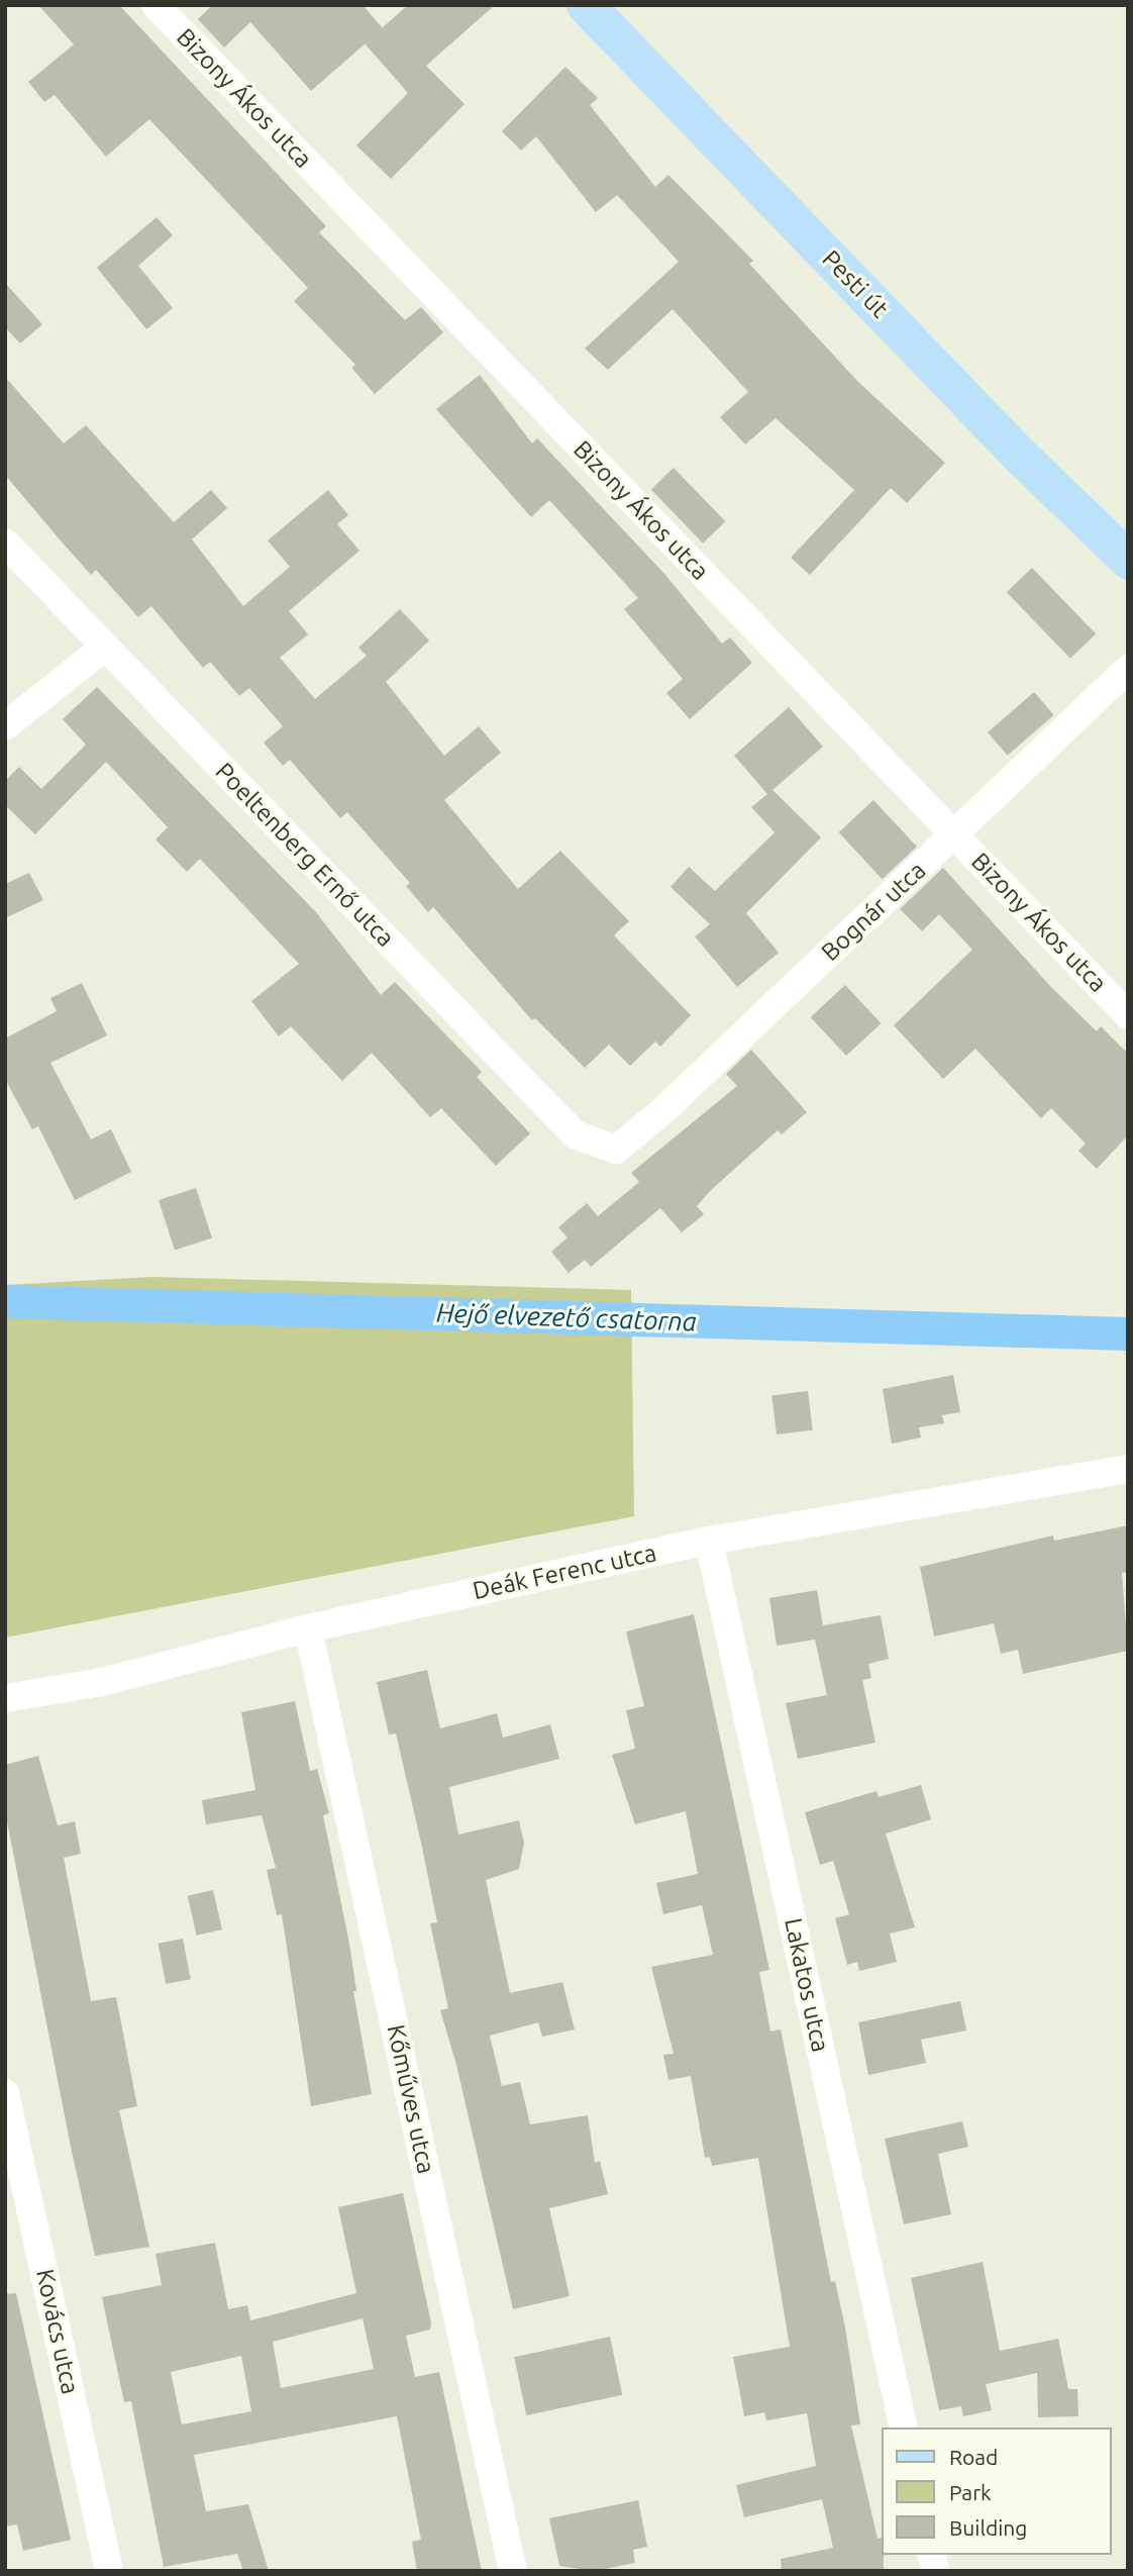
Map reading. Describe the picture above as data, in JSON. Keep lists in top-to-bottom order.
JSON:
{
  "streets": {
    "main road": ["Pesti út"],
    "street": [
      "Bizony Ákos utca",
      "Poeltenberg Ernő utca",
      "Bognár utca",
      "Deák Ferenc utca",
      "Lakatos utca",
      "Kőműves utca",
      "Kovács utca"
    ]
  },
  "crossings": [
    ["Bizony Ákos utca", "Bognár utca"],
    ["Poeltenberg Ernő utca", "Bognár utca"],
    ["Deák Ferenc utca", "Lakatos utca"],
    ["Deák Ferenc utca", "Kőműves utca"]
  ],
  "water": ["Hejő elvezető csatorna"],
  "legend": ["Road", "Park", "Building"]
}
